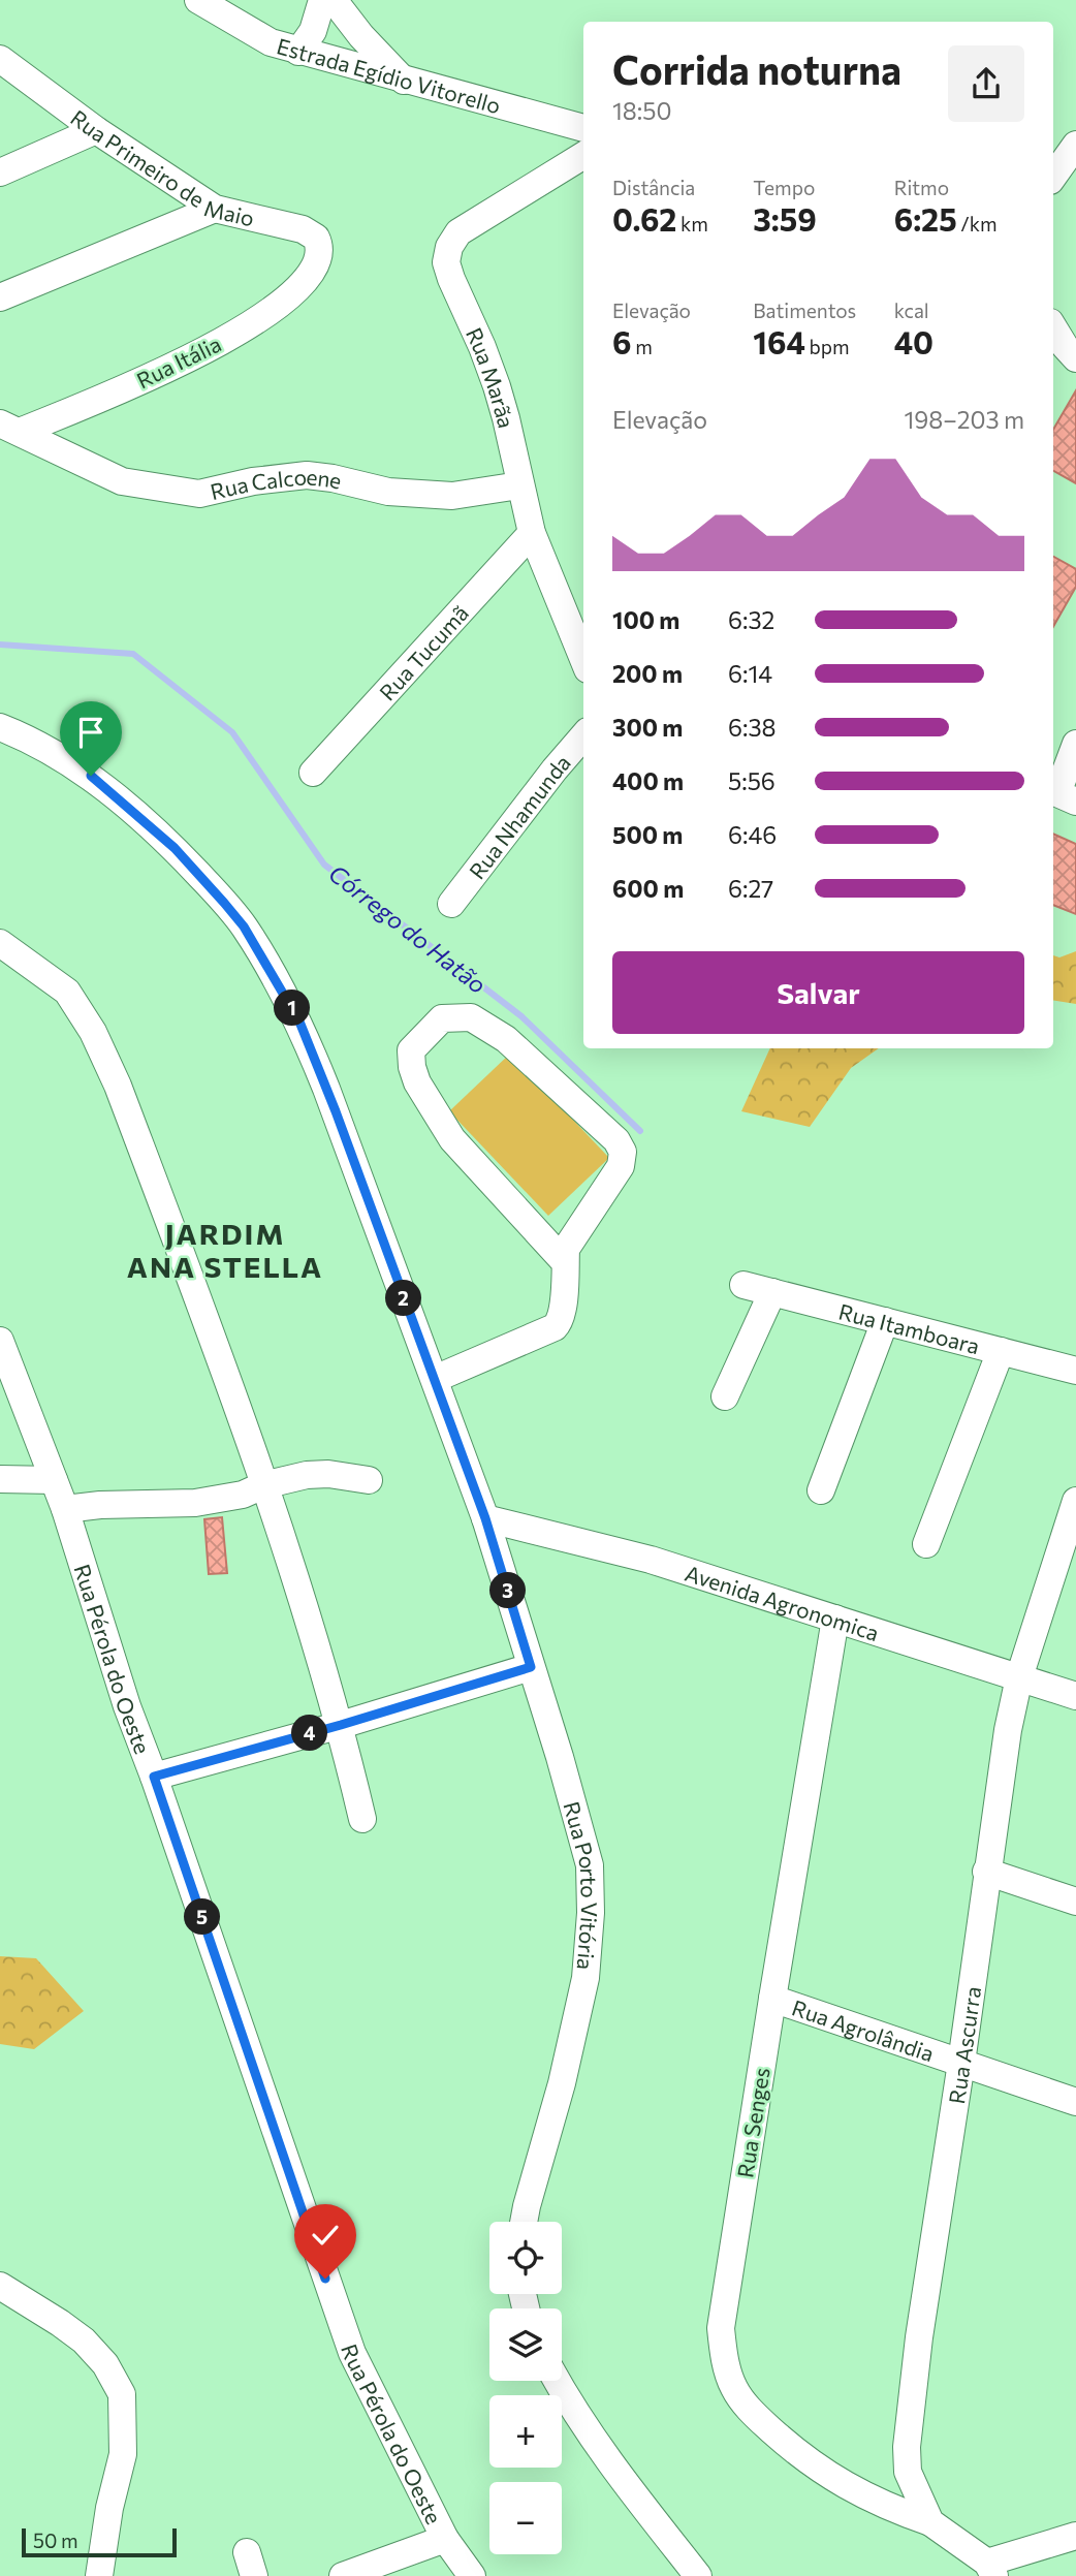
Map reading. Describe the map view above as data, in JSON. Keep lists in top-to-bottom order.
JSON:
{
  "streets": {
    "street": [
      "Estrada Egídio Vitorello",
      "Rua Primeiro de Maio",
      "Rua Itália",
      "Rua Marãa",
      "Rua Calcoene",
      "Rua Tucumã",
      "Rua Nhamunda",
      "Rua Itamboara",
      "Avenida Agronomica",
      "Rua Pérola do Oeste",
      "Rua Porto Vitória",
      "Rua Agrolândia",
      "Rua Ascurra",
      "Rua Senges"
    ]
  },
  "crossings": [
    ["Rua Primeiro de Maio", "Rua Itália"],
    ["Rua Itália", "Rua Calcoene"],
    ["Rua Marãa", "Rua Calcoene"],
    ["Rua Marãa", "Rua Tucumã"],
    ["Avenida Agronomica", "Rua Porto Vitória"],
    ["Avenida Agronomica", "Rua Ascurra"],
    ["Avenida Agronomica", "Rua Senges"],
    ["Rua Agrolândia", "Rua Ascurra"],
    ["Rua Agrolândia", "Rua Senges"],
    ["Rua Ascurra", "Rua Senges"]
  ],
  "districts": ["JARDIM ANA STELLA"],
  "water": ["Córrego do Hatão"],
  "scale_bar": "50 m",
  "page": {
    "heading": ["Corrida noturna", "18:50"],
    "stats": [
      ["Distância", "0.62 km"],
      ["Tempo", "3:59"],
      ["Ritmo", "6:25 /km"],
      ["Elevação", "6 m"],
      ["Batimentos", "164 bpm"],
      ["kcal", "40"]
    ],
    "chart": ["Elevação", "198–203 m"],
    "list": [
      {
        "name": "100 m",
        "note": "6:32"
      },
      {
        "name": "200 m",
        "note": "6:14"
      },
      {
        "name": "300 m",
        "note": "6:38"
      },
      {
        "name": "400 m",
        "note": "5:56"
      },
      {
        "name": "500 m",
        "note": "6:46"
      },
      {
        "name": "600 m",
        "note": "6:27"
      }
    ],
    "buttons": "Salvar",
    "pins": [
      "1",
      "2",
      "3",
      "4",
      "5"
    ],
    "map_buttons": ["+", "−"],
    "scale": "50 m"
  }
}
